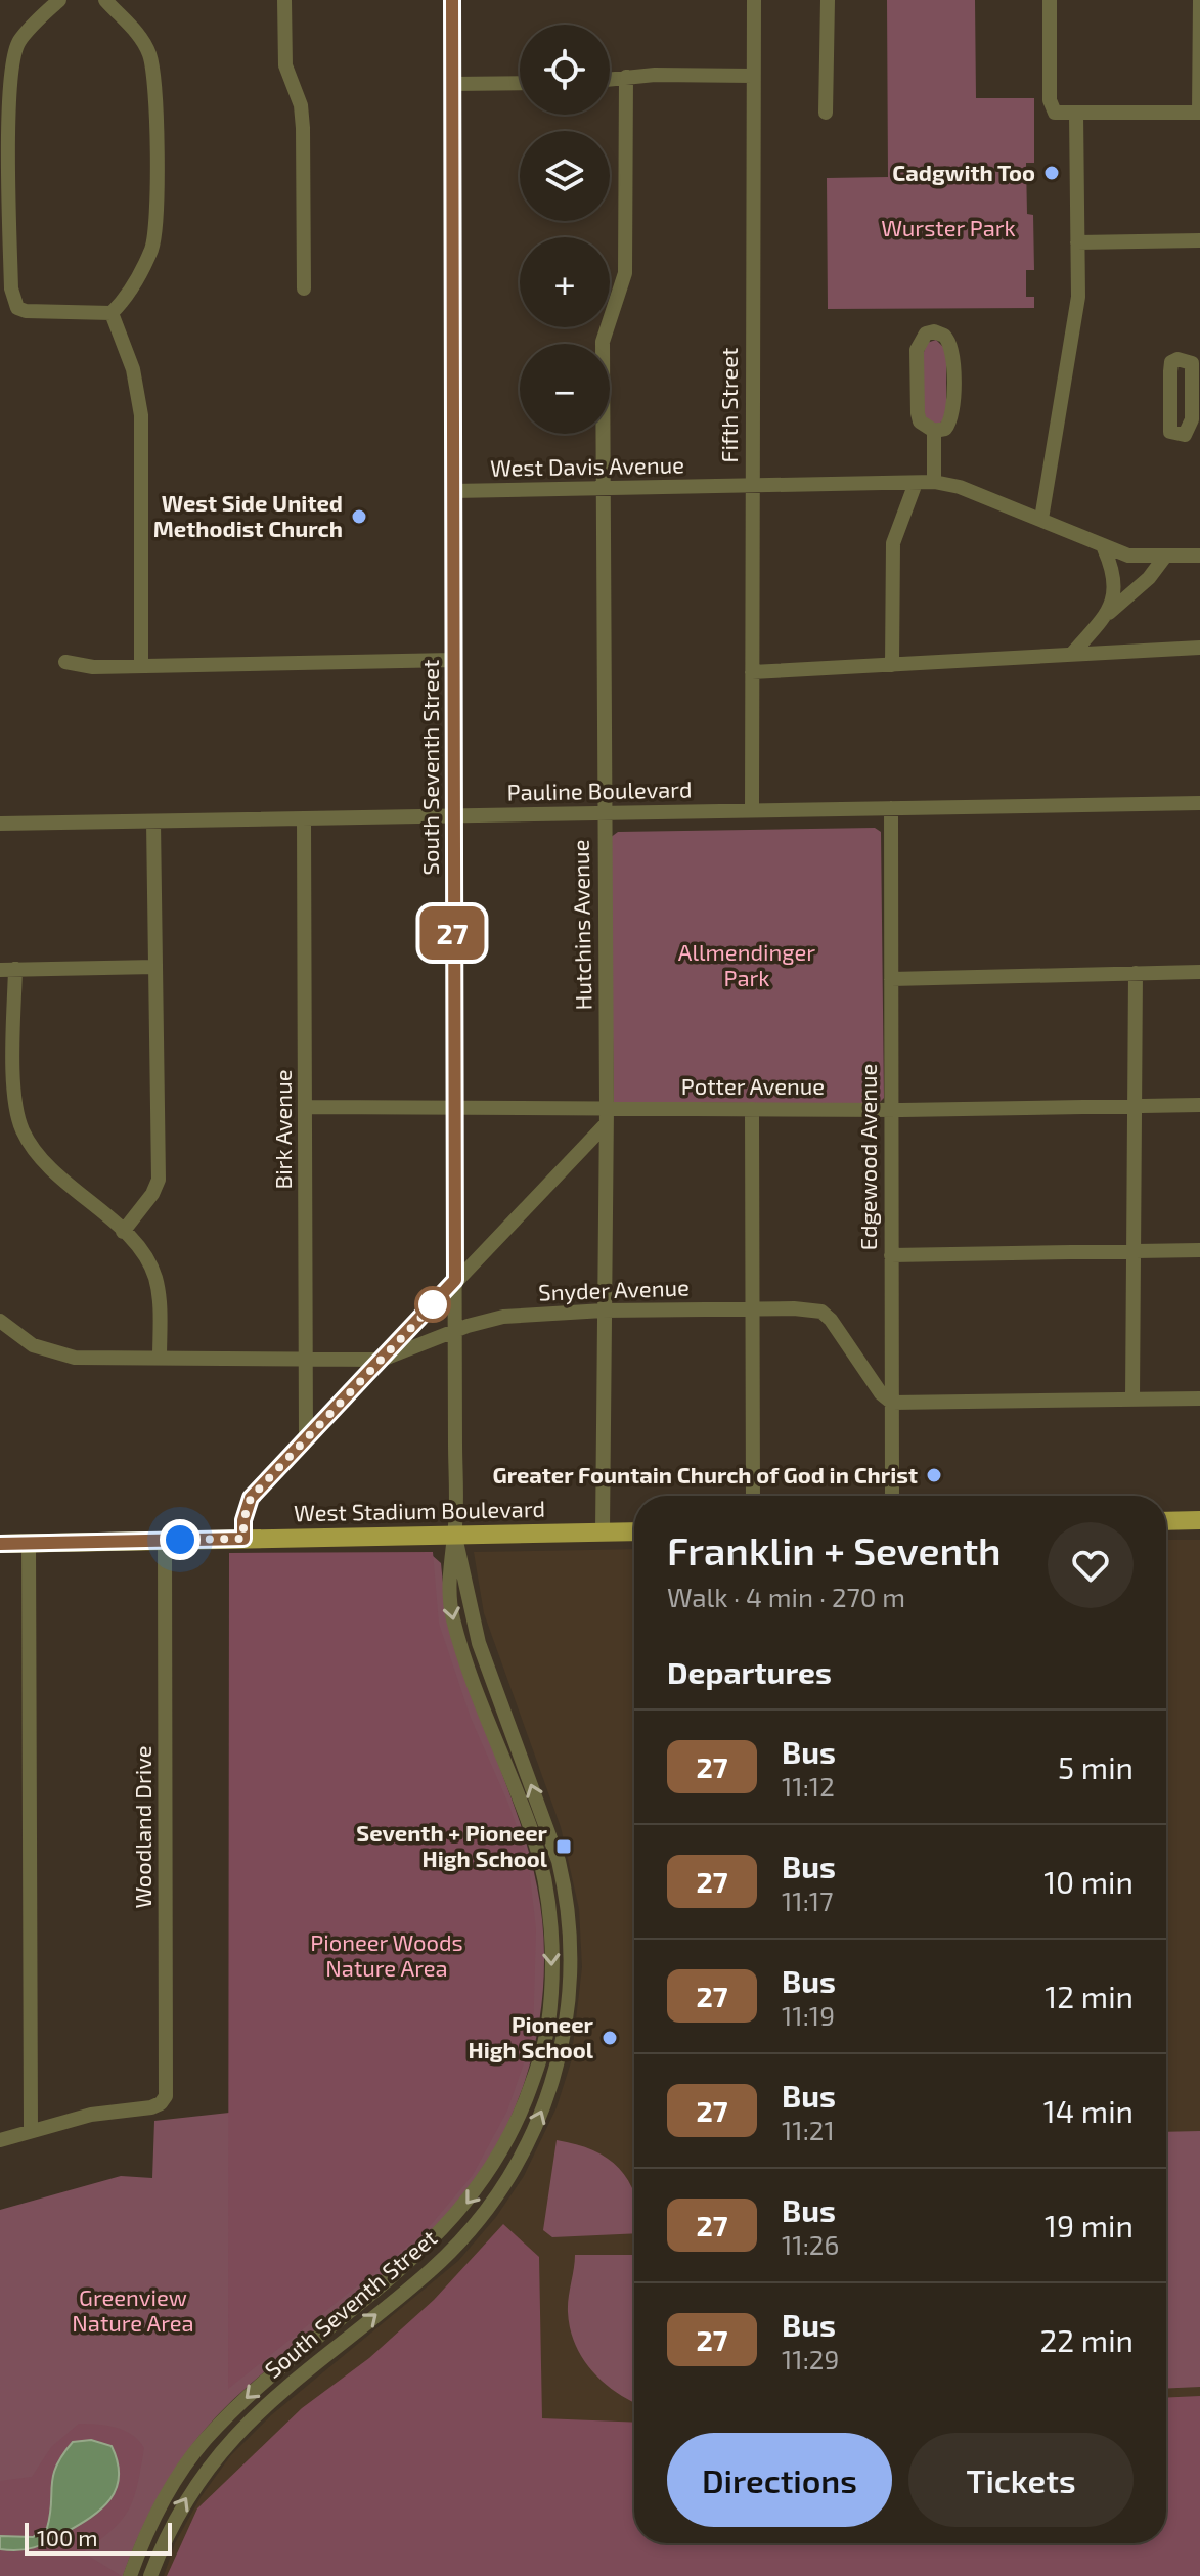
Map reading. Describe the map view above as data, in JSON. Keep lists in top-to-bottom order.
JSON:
{
  "streets": {
    "main road": ["West Stadium Boulevard"],
    "street": [
      "Fifth Street",
      "West Davis Avenue",
      "South Seventh Street",
      "Pauline Boulevard",
      "Hutchins Avenue",
      "Potter Avenue",
      "Birk Avenue",
      "Edgewood Avenue",
      "Snyder Avenue",
      "Woodland Drive"
    ]
  },
  "crossings": [
    ["Fifth Street", "West Davis Avenue"],
    ["Fifth Street", "Pauline Boulevard"],
    ["West Davis Avenue", "South Seventh Street"],
    ["West Davis Avenue", "Hutchins Avenue"],
    ["South Seventh Street", "Pauline Boulevard"],
    ["South Seventh Street", "Potter Avenue"],
    ["South Seventh Street", "Snyder Avenue"],
    ["South Seventh Street", "West Stadium Boulevard"],
    ["Pauline Boulevard", "Hutchins Avenue"],
    ["Pauline Boulevard", "Birk Avenue"],
    ["Pauline Boulevard", "Edgewood Avenue"],
    ["Hutchins Avenue", "Potter Avenue"],
    ["Hutchins Avenue", "Snyder Avenue"],
    ["Hutchins Avenue", "West Stadium Boulevard"],
    ["Potter Avenue", "Birk Avenue"],
    ["Potter Avenue", "Edgewood Avenue"],
    ["Birk Avenue", "Snyder Avenue"],
    ["Edgewood Avenue", "Snyder Avenue"],
    ["West Stadium Boulevard", "Woodland Drive"]
  ],
  "parks": [
    "Wurster Park",
    "Allmendinger Park",
    "Pioneer Woods Nature Area",
    "Greenview Nature Area"
  ],
  "places": {
    "other": [
      "Cadgwith Too",
      "West Side United Methodist Church",
      "Greater Fountain Church of God in Christ",
      "Pioneer High School"
    ],
    "transit": ["Seventh + Pioneer High School"]
  },
  "lines": ["bus line 27"],
  "scale_bar": "100 m",
  "page": {
    "on_map": "27",
    "map_buttons": ["+", "−"],
    "heading": [
      ["Franklin + Seventh", "Walk · 4 min · 270 m"],
      "Departures"
    ],
    "list": [
      {
        "mark": "27",
        "name": "Bus",
        "note": "11:12",
        "value": "5 min"
      },
      {
        "mark": "27",
        "name": "Bus",
        "note": "11:17",
        "value": "10 min"
      },
      {
        "mark": "27",
        "name": "Bus",
        "note": "11:19",
        "value": "12 min"
      },
      {
        "mark": "27",
        "name": "Bus",
        "note": "11:21",
        "value": "14 min"
      },
      {
        "mark": "27",
        "name": "Bus",
        "note": "11:26",
        "value": "19 min"
      },
      {
        "mark": "27",
        "name": "Bus",
        "note": "11:29",
        "value": "22 min"
      }
    ],
    "buttons": ["Directions", "Tickets"],
    "scale": "100 m"
  }
}
